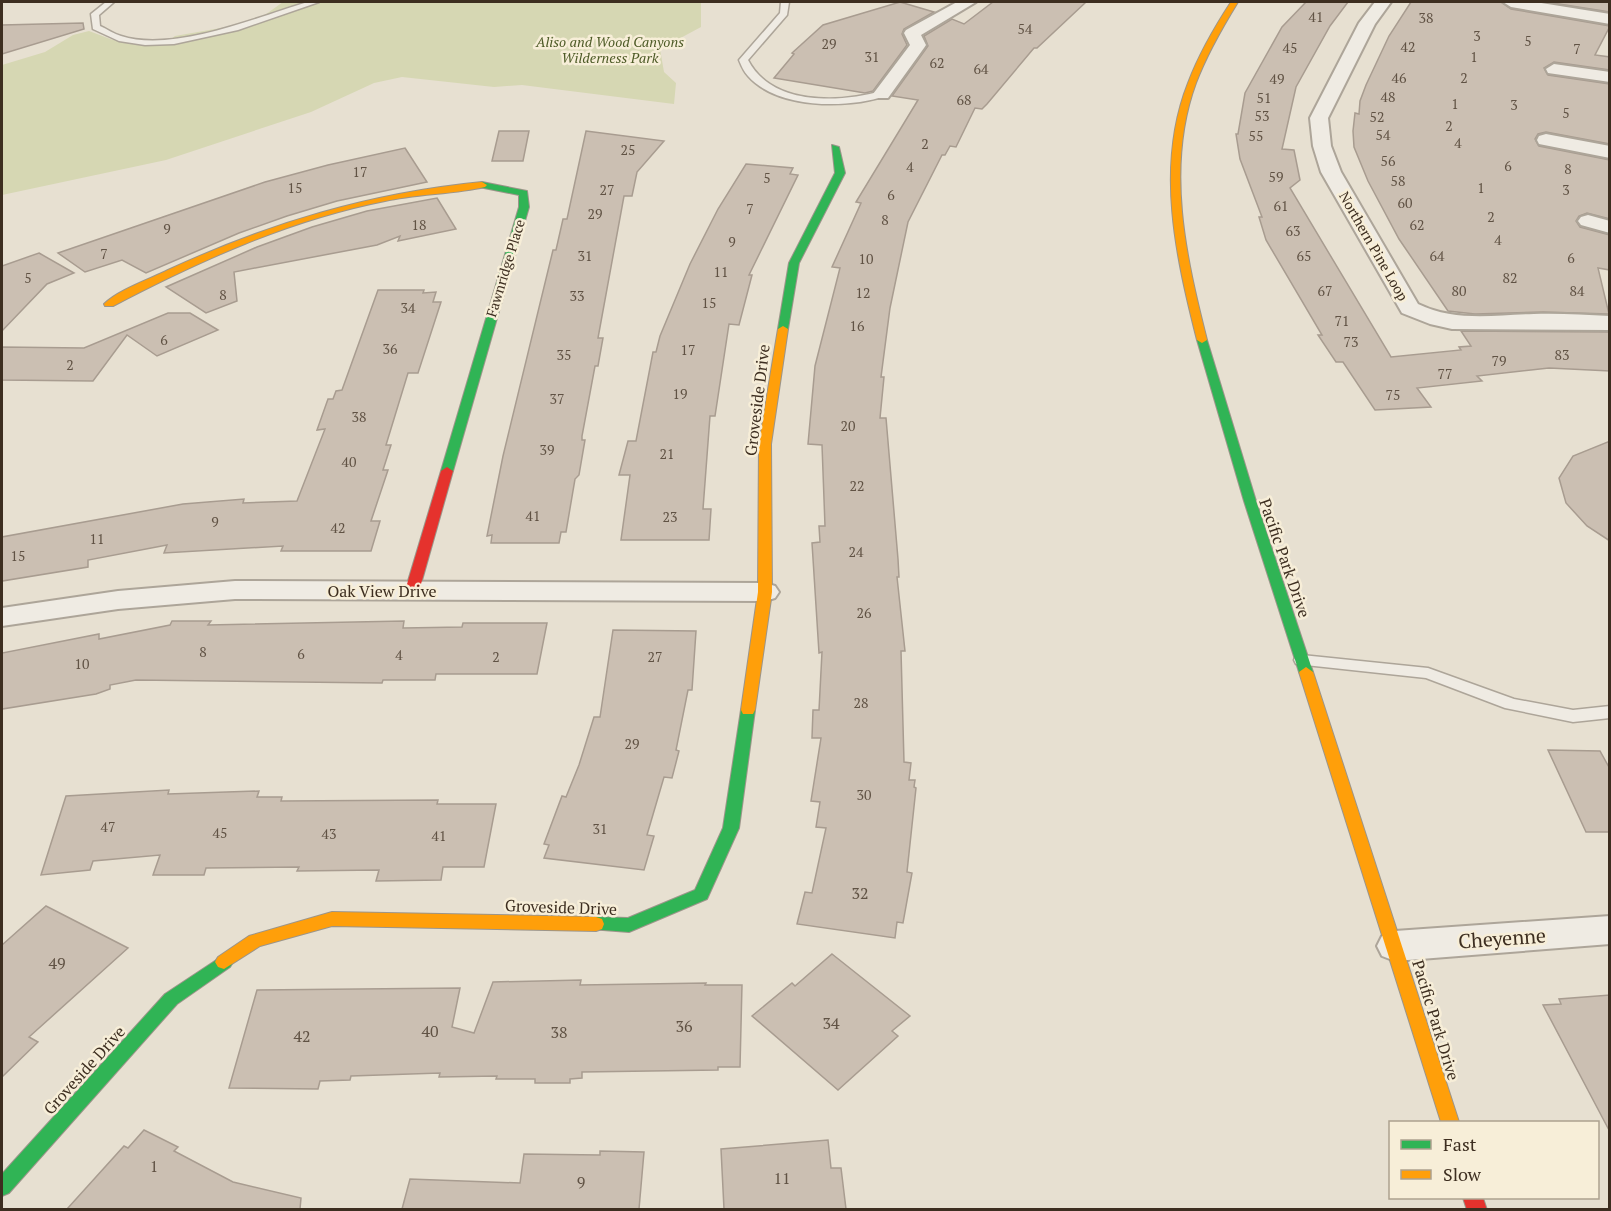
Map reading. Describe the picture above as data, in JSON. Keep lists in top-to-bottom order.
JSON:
{
  "streets": {
    "street": [
      "Northern Pine Loop",
      "Fawnridge Place",
      "Groveside Drive",
      "Pacific Park Drive",
      "Oak View Drive",
      "Cheyenne"
    ]
  },
  "crossings": [
    ["Fawnridge Place", "Oak View Drive"],
    ["Groveside Drive", "Oak View Drive"],
    ["Pacific Park Drive", "Cheyenne"]
  ],
  "parks": ["Aliso and Wood Canyons Wilderness Park"],
  "house_numbers": [
    "41",
    "38",
    "54",
    "3",
    "5",
    "29",
    "42",
    "45",
    "7",
    "31",
    "1",
    "62",
    "64",
    "46",
    "2",
    "49",
    "48",
    "51",
    "68",
    "1",
    "3",
    "5",
    "53",
    "52",
    "2",
    "54",
    "55",
    "4",
    "2",
    "25",
    "56",
    "6",
    "4",
    "8",
    "17",
    "59",
    "5",
    "58",
    "15",
    "1",
    "27",
    "3",
    "6",
    "60",
    "61",
    "7",
    "29",
    "2",
    "8",
    "18",
    "62",
    "9",
    "63",
    "4",
    "9",
    "7",
    "31",
    "65",
    "64",
    "6",
    "10",
    "11",
    "5",
    "82",
    "67",
    "80",
    "84",
    "12",
    "8",
    "33",
    "15",
    "34",
    "71",
    "16",
    "6",
    "73",
    "36",
    "17",
    "35",
    "83",
    "79",
    "2",
    "77",
    "19",
    "75",
    "37",
    "38",
    "20",
    "39",
    "21",
    "40",
    "22",
    "41",
    "23",
    "9",
    "42",
    "11",
    "24",
    "15",
    "26",
    "8",
    "6",
    "4",
    "2",
    "27",
    "10",
    "28",
    "29",
    "30",
    "47",
    "31",
    "45",
    "43",
    "41",
    "32",
    "49",
    "34",
    "36",
    "40",
    "38",
    "42",
    "1",
    "11",
    "9"
  ],
  "legend": ["Fast", "Slow"]
}
